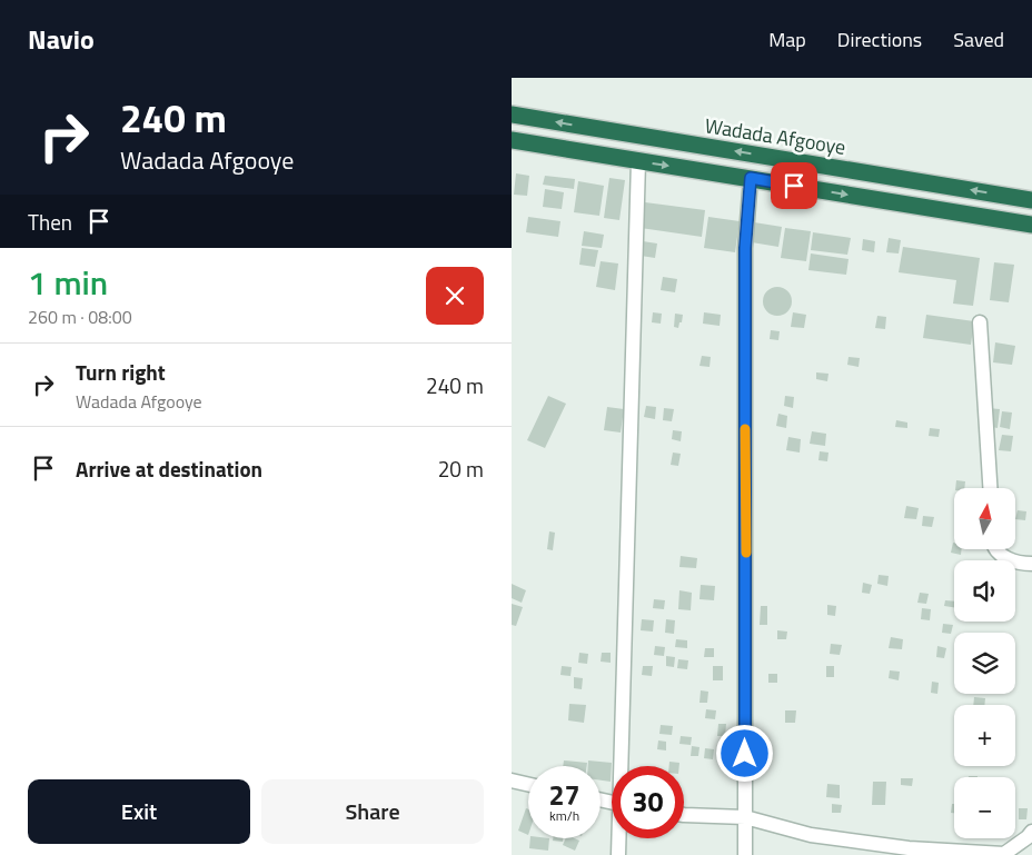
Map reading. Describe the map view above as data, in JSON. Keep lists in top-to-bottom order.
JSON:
{
  "streets": {
    "highway": ["Wadada Afgooye"]
  },
  "north": "top",
  "page": {
    "header": "Navio",
    "nav": ["Map", "Directions", "Saved"],
    "turn": ["240 m", "Wadada Afgooye"],
    "then": "Then",
    "heading": ["1 min", "260 m · 08:00"],
    "list": [
      {
        "name": "Turn right",
        "note": "Wadada Afgooye",
        "value": "240 m"
      },
      {
        "name": "Arrive at destination",
        "value": "20 m"
      }
    ],
    "map_buttons": ["+", "−"],
    "speed": "27 km/h",
    "limit": "30",
    "buttons": ["Exit", "Share"]
  }
}
